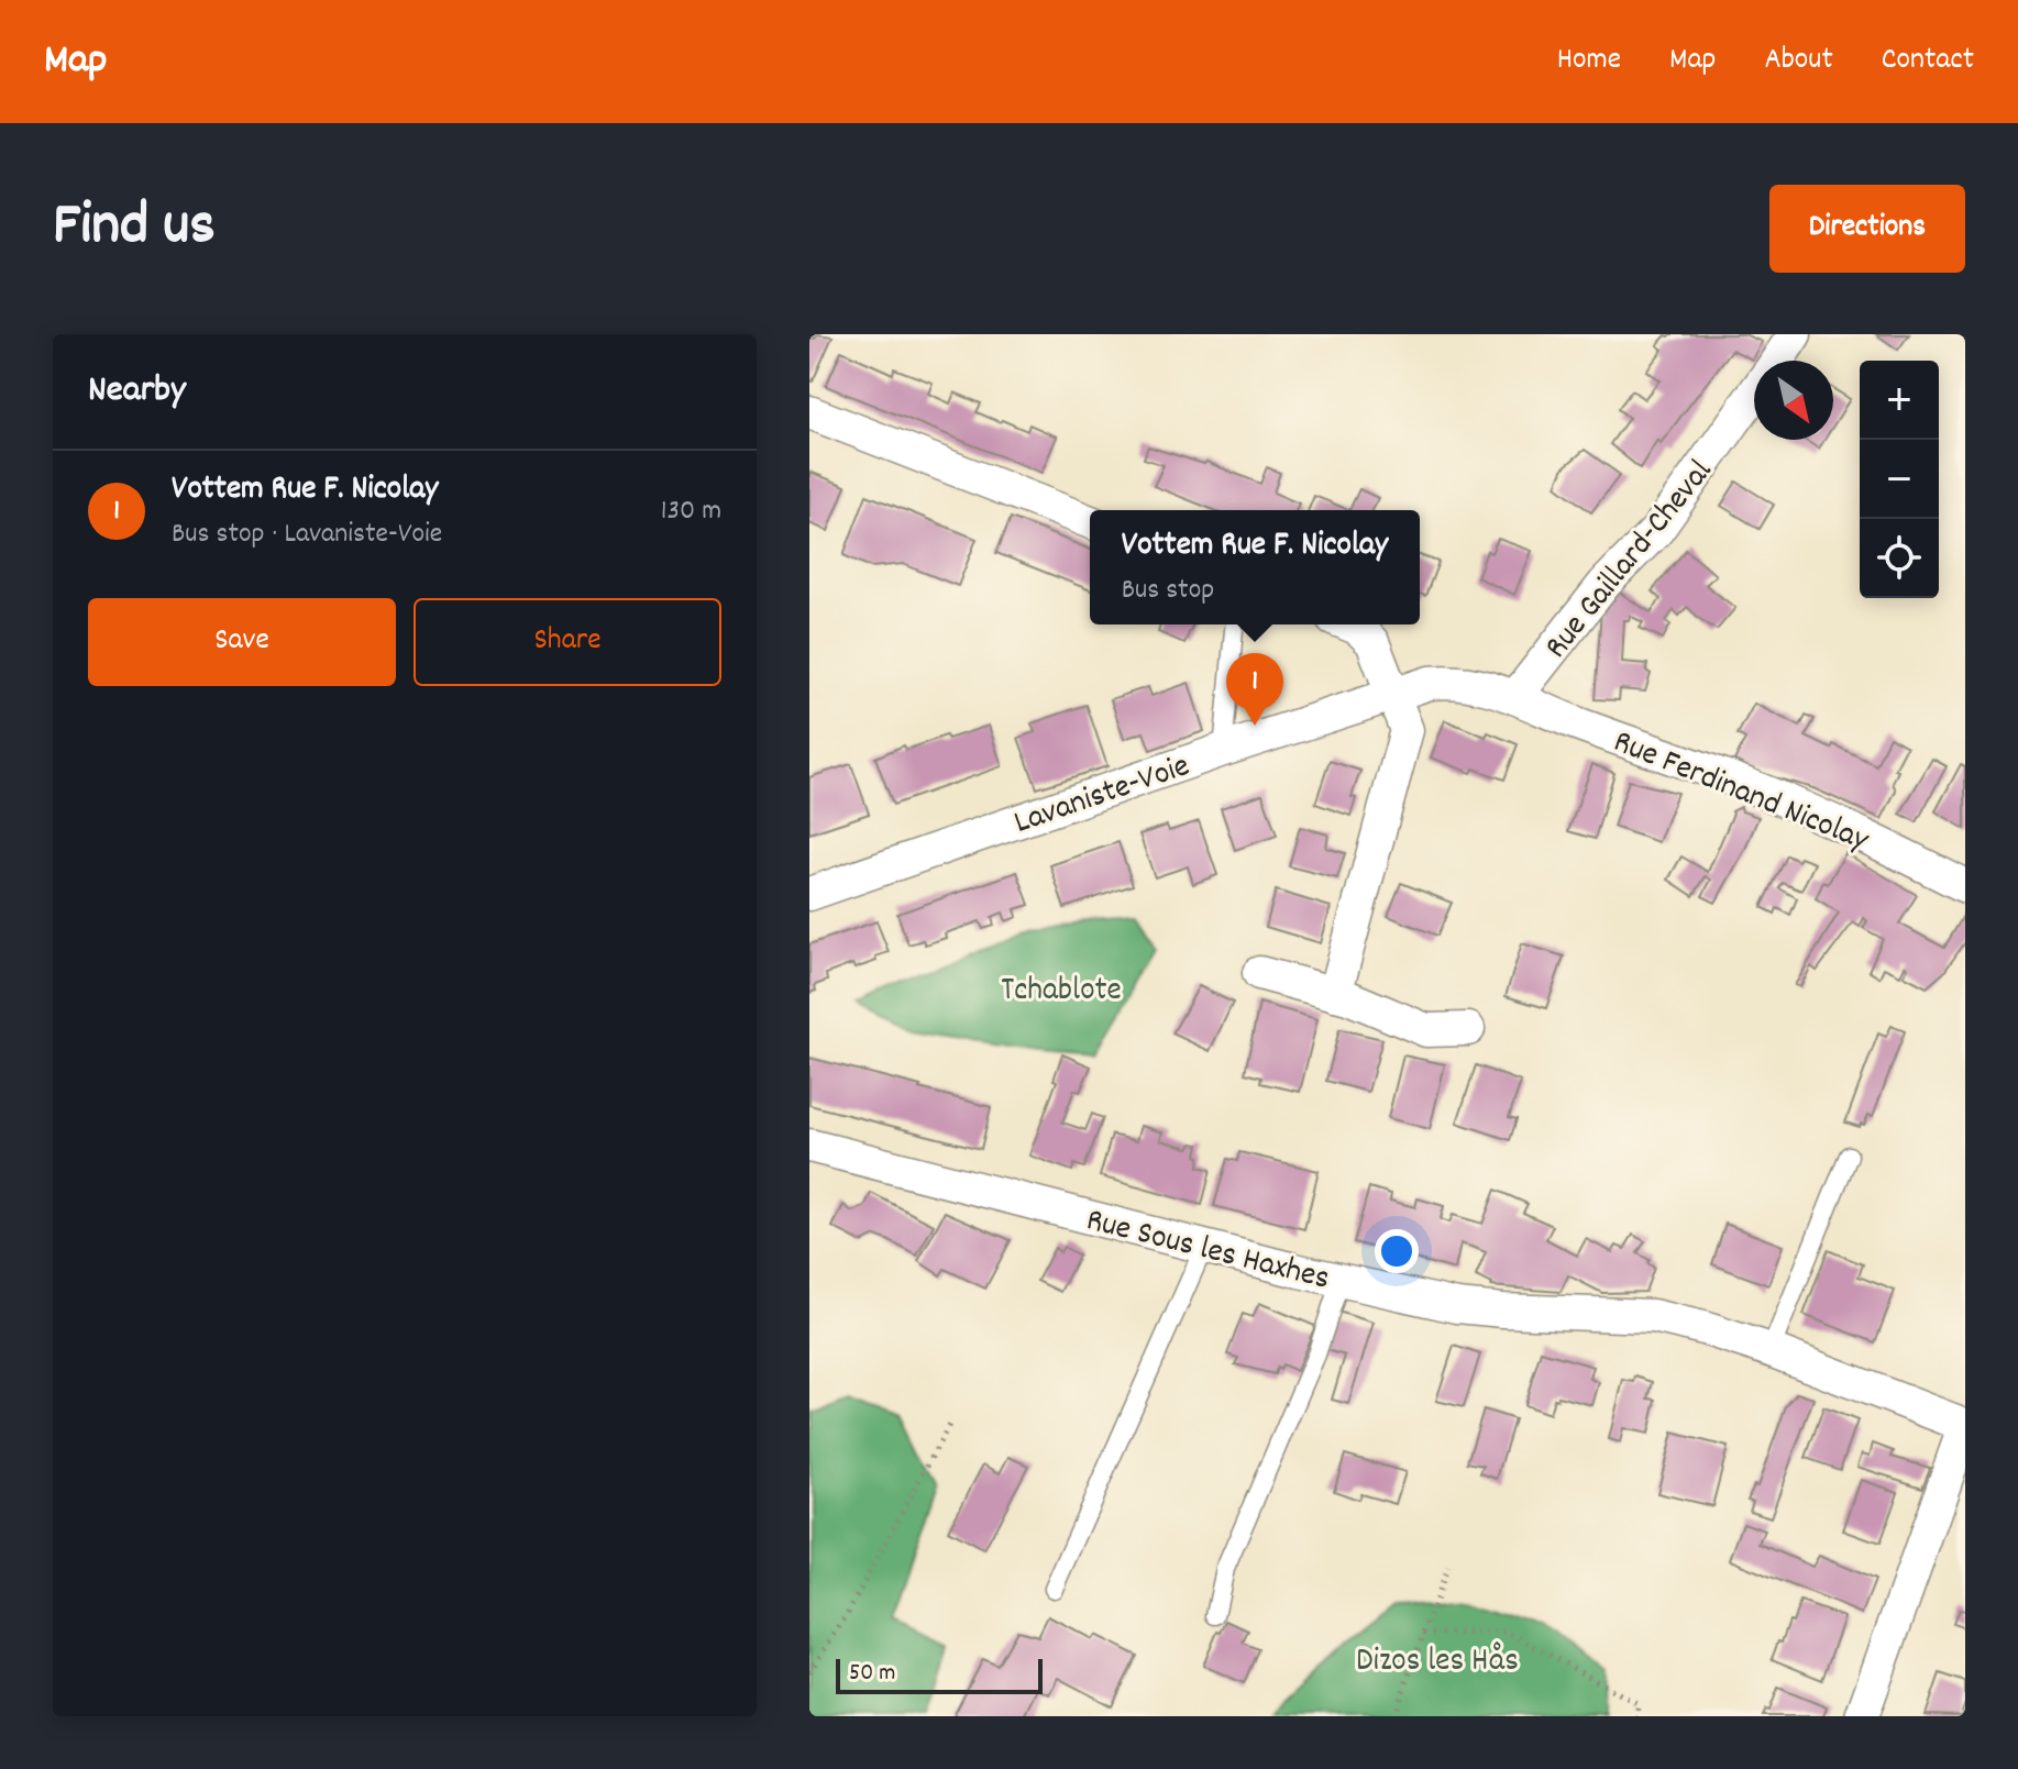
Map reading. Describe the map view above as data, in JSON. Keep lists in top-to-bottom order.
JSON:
{
  "streets": {
    "street": [
      "Rue Gaillard-Cheval",
      "Rue Ferdinand Nicolay",
      "Lavaniste-Voie",
      "Rue Sous les Haxhes"
    ]
  },
  "crossings": [
    ["Rue Gaillard-Cheval", "Rue Ferdinand Nicolay"],
    ["Rue Gaillard-Cheval", "Lavaniste-Voie"],
    ["Rue Ferdinand Nicolay", "Lavaniste-Voie"]
  ],
  "parks": ["Tchablote", "Dizos les Hås"],
  "scale_bar": "50 m",
  "north": "bottom right",
  "page": {
    "header": "Map",
    "nav": [
      "Home",
      "Map",
      "About",
      "Contact"
    ],
    "title": "Find us",
    "buttons": [
      "Directions",
      ["Save", "Share"]
    ],
    "heading": "Nearby",
    "map_buttons": ["+", "−"],
    "list": [
      {
        "mark": "1",
        "name": "Vottem Rue F. Nicolay",
        "note": "Bus stop · Lavaniste-Voie",
        "value": "130 m"
      }
    ],
    "popup": ["Vottem Rue F. Nicolay", "Bus stop"],
    "pins": "1",
    "scale": "50 m"
  }
}
